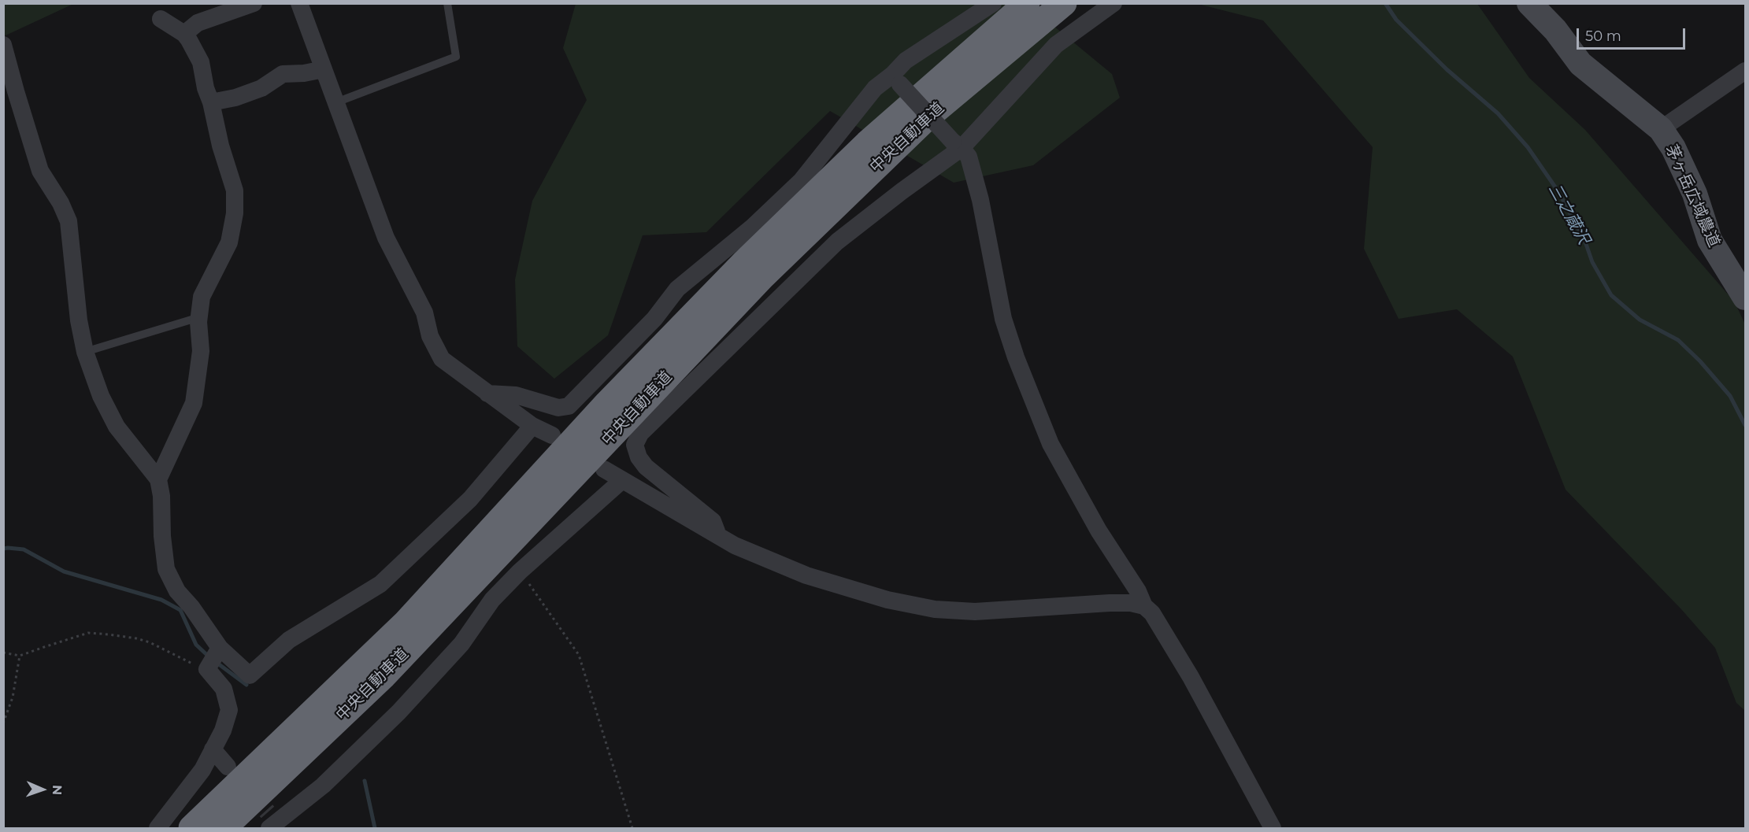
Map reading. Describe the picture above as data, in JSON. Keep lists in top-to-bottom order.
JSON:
{
  "streets": {
    "highway": ["中央自動車道"],
    "main road": ["茅ヶ岳広域農道"]
  },
  "water": ["三之蔵沢"],
  "scale_bar": "50 m",
  "north": "right"
}
